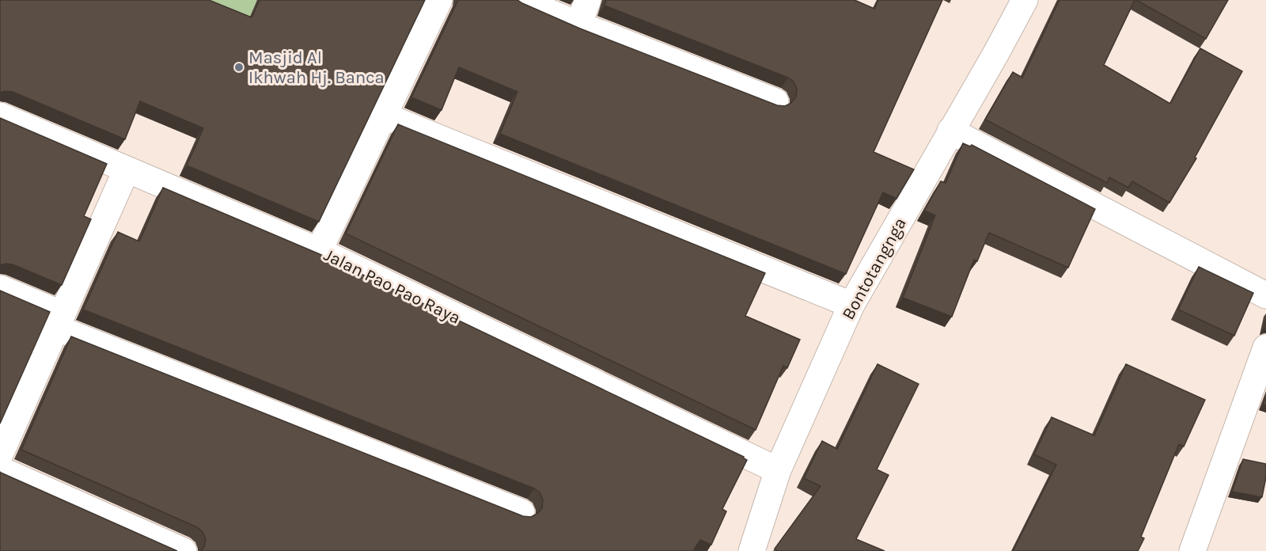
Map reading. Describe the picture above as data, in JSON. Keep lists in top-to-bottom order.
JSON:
{
  "streets": {
    "street": ["Bontotangnga", "Jalan Pao Pao Raya"]
  },
  "crossings": [
    ["Bontotangnga", "Jalan Pao Pao Raya"]
  ],
  "places": ["Masjid Al Ikhwah Hj. Banca"]
}
